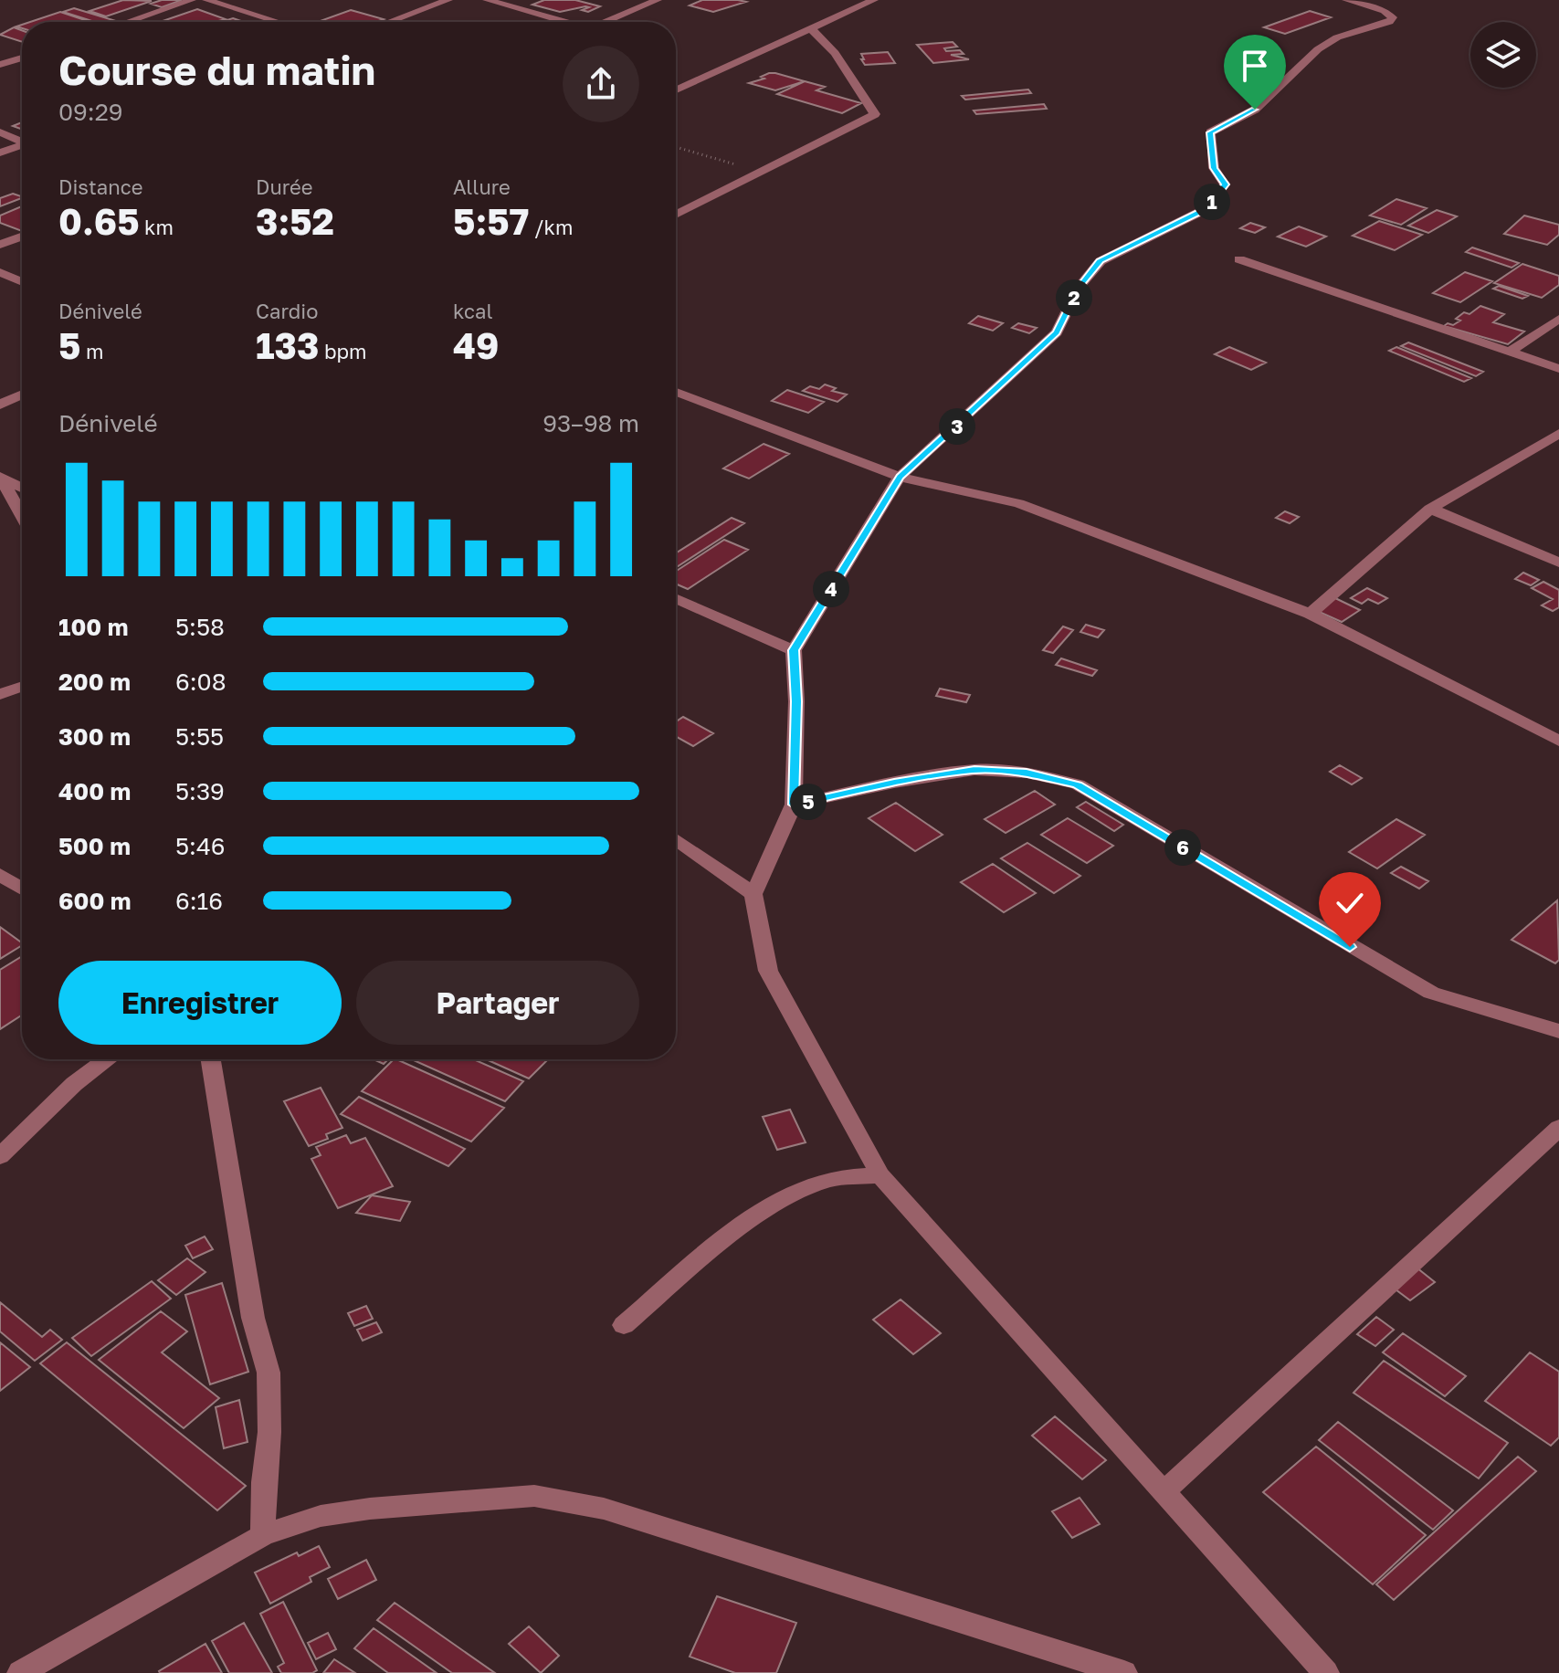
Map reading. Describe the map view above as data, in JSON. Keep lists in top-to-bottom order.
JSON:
{
  "page": {
    "heading": ["Course du matin", "09:29"],
    "stats": [
      ["Distance", "0.65 km"],
      ["Durée", "3:52"],
      ["Allure", "5:57 /km"],
      ["Dénivelé", "5 m"],
      ["Cardio", "133 bpm"],
      ["kcal", "49"]
    ],
    "pins": [
      "1",
      "2",
      "3",
      "4",
      "5",
      "6"
    ],
    "chart": ["Dénivelé", "93–98 m"],
    "list": [
      {
        "name": "100 m",
        "note": "5:58"
      },
      {
        "name": "200 m",
        "note": "6:08"
      },
      {
        "name": "300 m",
        "note": "5:55"
      },
      {
        "name": "400 m",
        "note": "5:39"
      },
      {
        "name": "500 m",
        "note": "5:46"
      },
      {
        "name": "600 m",
        "note": "6:16"
      }
    ],
    "buttons": ["Enregistrer", "Partager"]
  }
}
